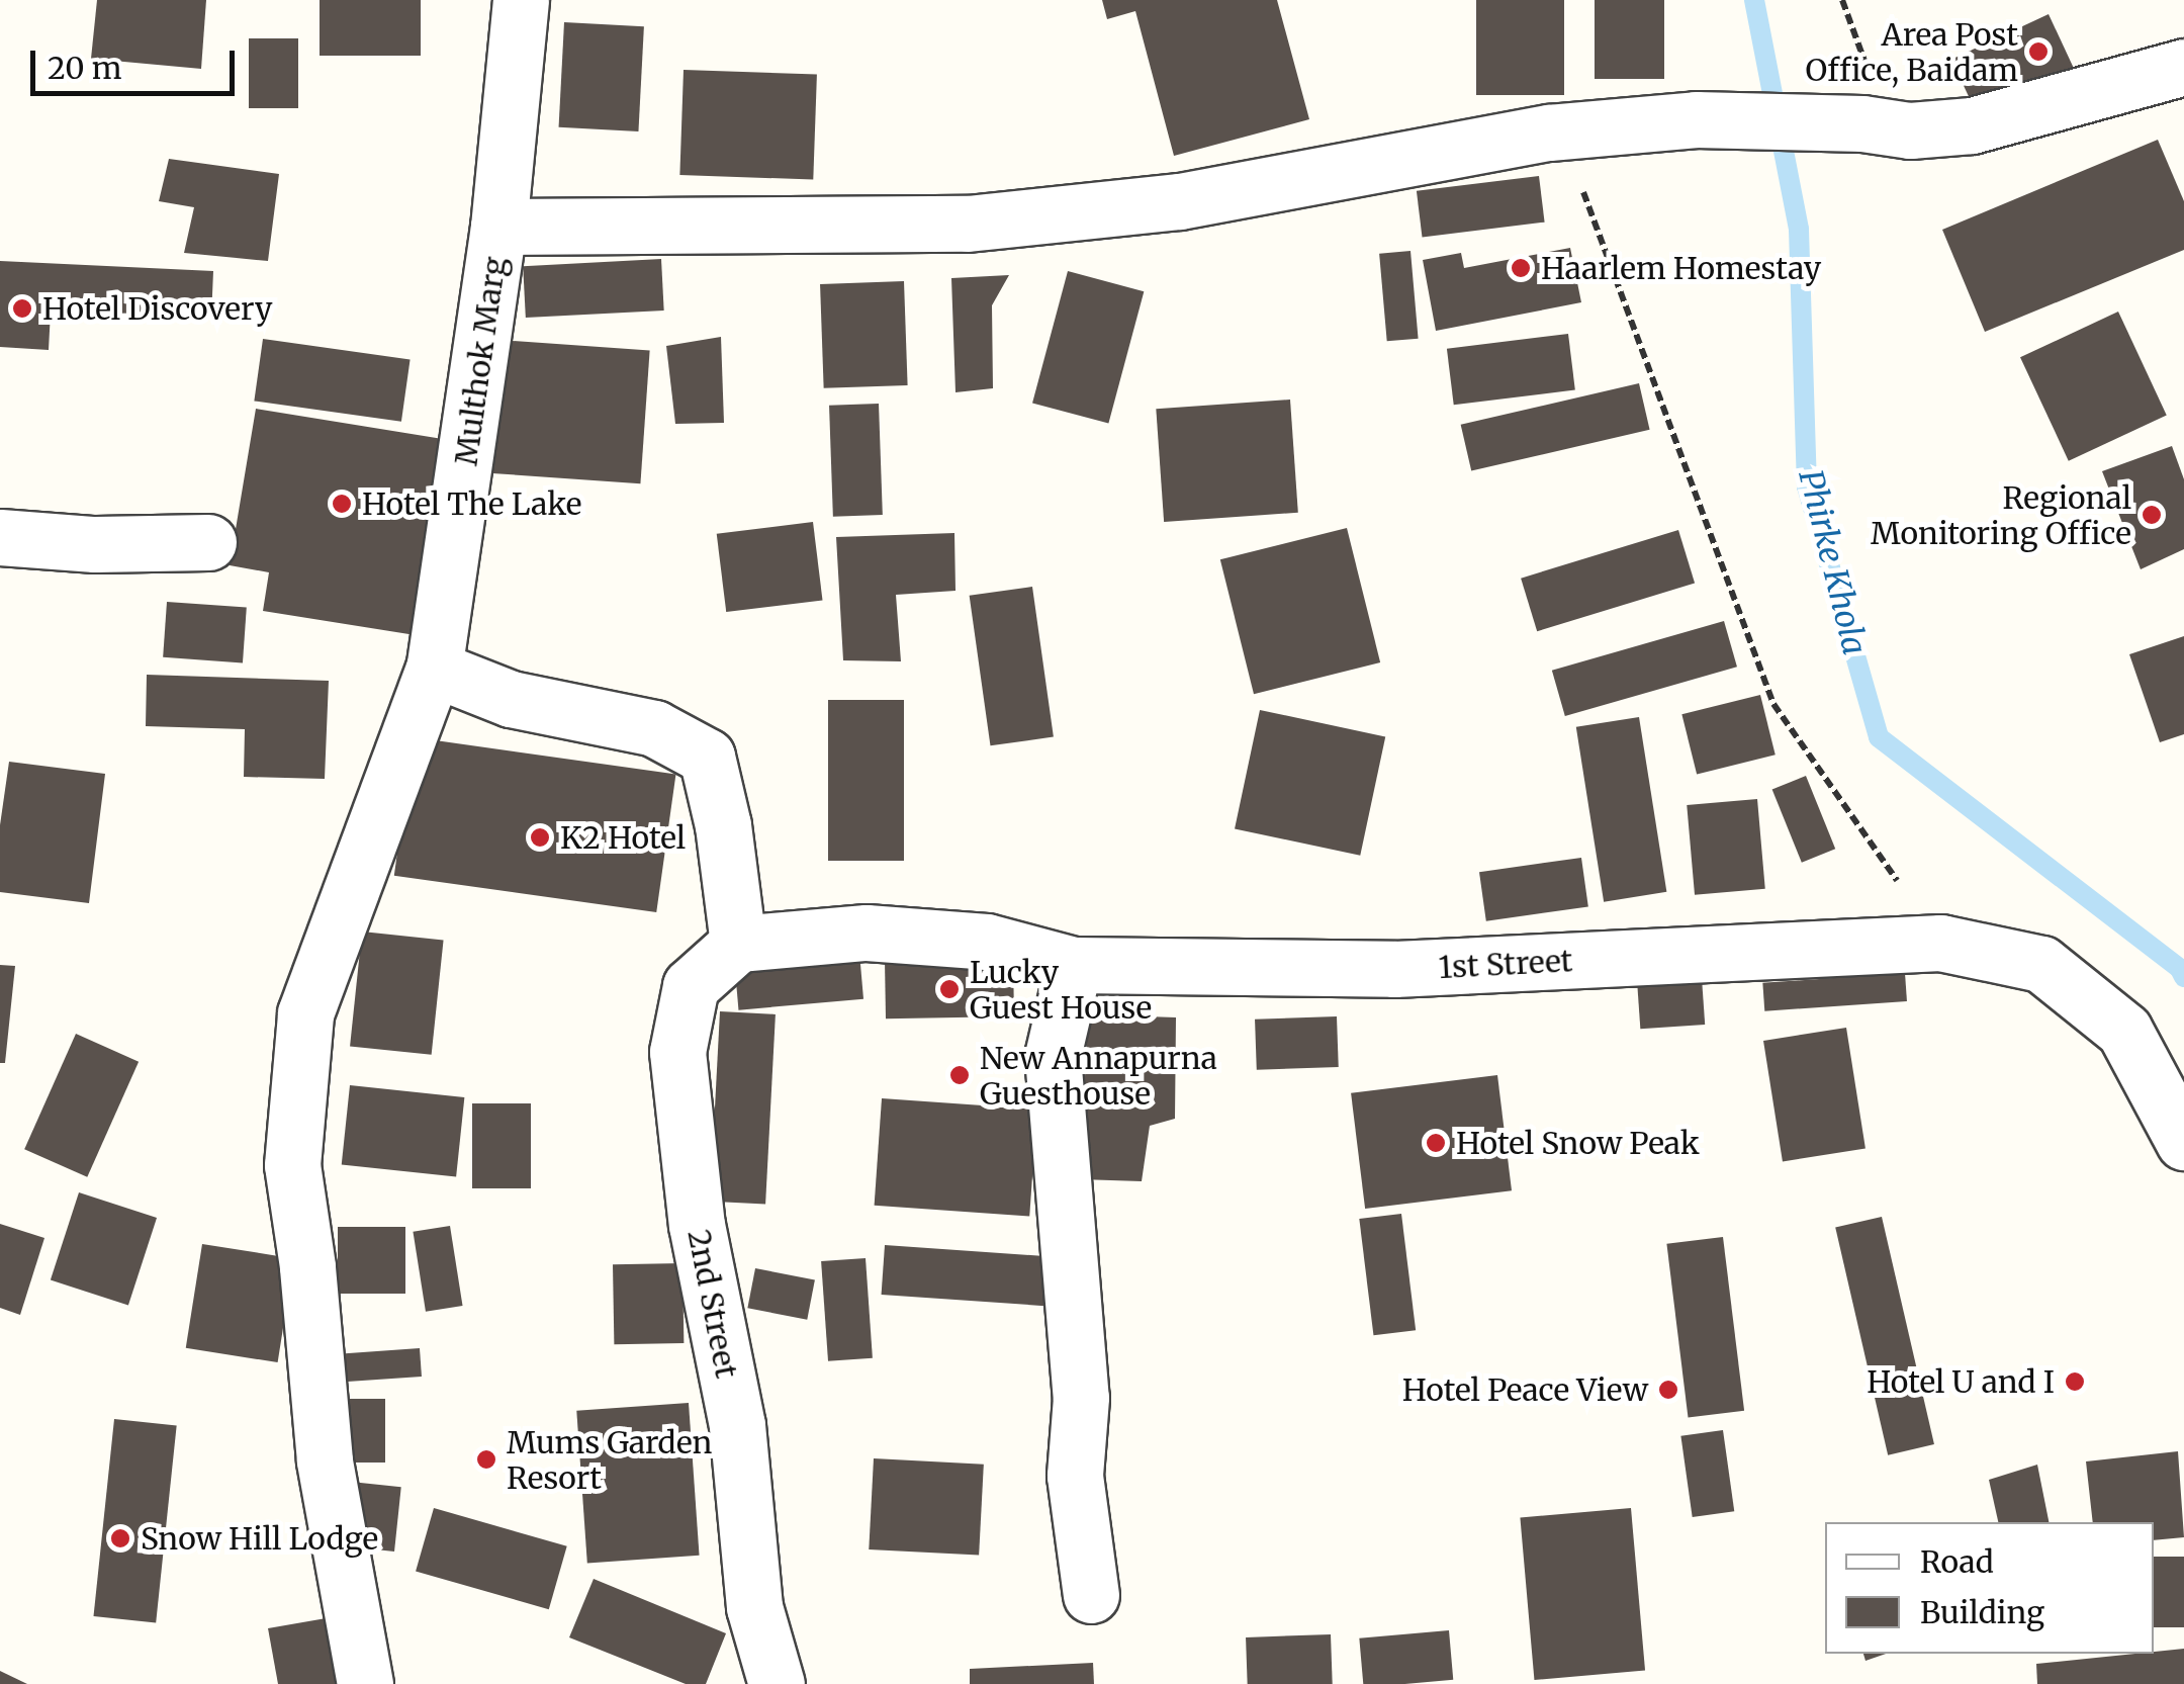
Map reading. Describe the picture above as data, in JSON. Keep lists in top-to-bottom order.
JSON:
{
  "streets": {
    "street": ["Multhok Marg", "1st Street", "2nd Street"]
  },
  "crossings": [
    ["1st Street", "2nd Street"]
  ],
  "water": ["Phirke Khola"],
  "places": [
    "Area Post Office, Baidam",
    "Haarlem Homestay",
    "Hotel Discovery",
    "Hotel The Lake",
    "Regional Monitoring Office",
    "K2 Hotel",
    "Lucky Guest House",
    "New Annapurna Guesthouse",
    "Hotel Snow Peak",
    "Hotel U and I",
    "Hotel Peace View",
    "Mums Garden Resort",
    "Snow Hill Lodge"
  ],
  "legend": ["Road", "Building"],
  "scale_bar": "20 m"
}
